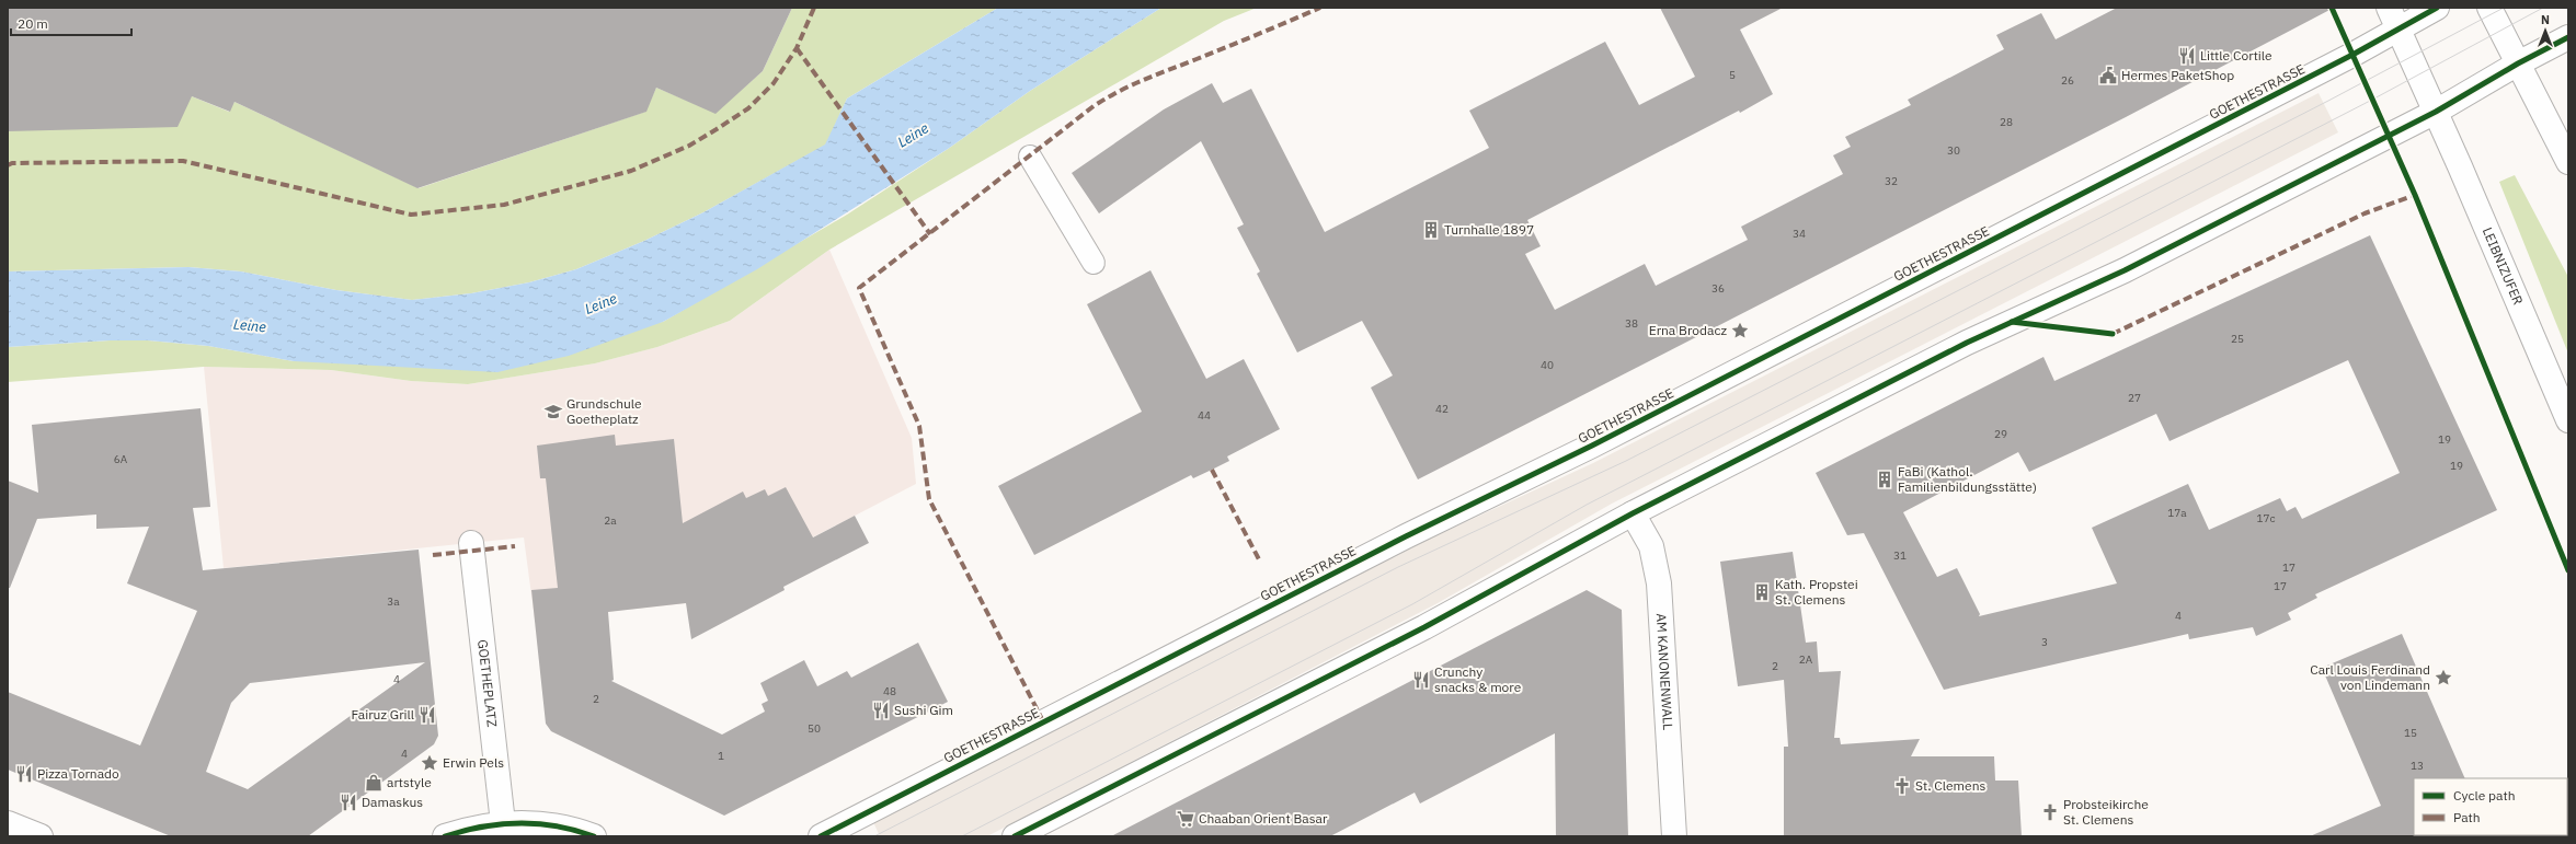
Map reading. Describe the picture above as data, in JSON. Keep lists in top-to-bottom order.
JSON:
{
  "streets": {
    "street": [
      "GOETHESTRASSE",
      "LEIBNIZUFER",
      "AM KANONENWALL",
      "GOETHEPLATZ"
    ]
  },
  "crossings": [
    ["GOETHESTRASSE", "LEIBNIZUFER"]
  ],
  "water": ["Leine"],
  "places": {
    "restaurant": [
      "Little Cortile",
      "Crunchy snacks & more",
      "Sushi Gim",
      "Fairuz Grill",
      "Pizza Tornado",
      "Damaskus"
    ],
    "public building": ["Hermes PaketShop"],
    "building": ["Turnhalle 1897", "FaBi (Kathol. Familienbildungsstätte)", "Kath. Propstei St. Clemens"],
    "place": ["Erna Brodacz", "Carl Louis Ferdinand von Lindemann", "Erwin Pels"],
    "school or university": ["Grundschule Goetheplatz"],
    "shop": ["artstyle"],
    "church": ["St. Clemens", "Probsteikirche St. Clemens"],
    "supermarket": ["Chaaban Orient Basar"]
  },
  "house_numbers": [
    "5",
    "26",
    "28",
    "30",
    "32",
    "34",
    "36",
    "38",
    "25",
    "40",
    "27",
    "42",
    "44",
    "29",
    "19",
    "6A",
    "19",
    "17a",
    "17c",
    "2a",
    "31",
    "17",
    "17",
    "3a",
    "4",
    "3",
    "2A",
    "2",
    "4",
    "48",
    "2",
    "50",
    "15",
    "4",
    "1",
    "13"
  ],
  "legend": ["Cycle path", "Path"],
  "scale_bar": "20 m",
  "north": "top"
}
